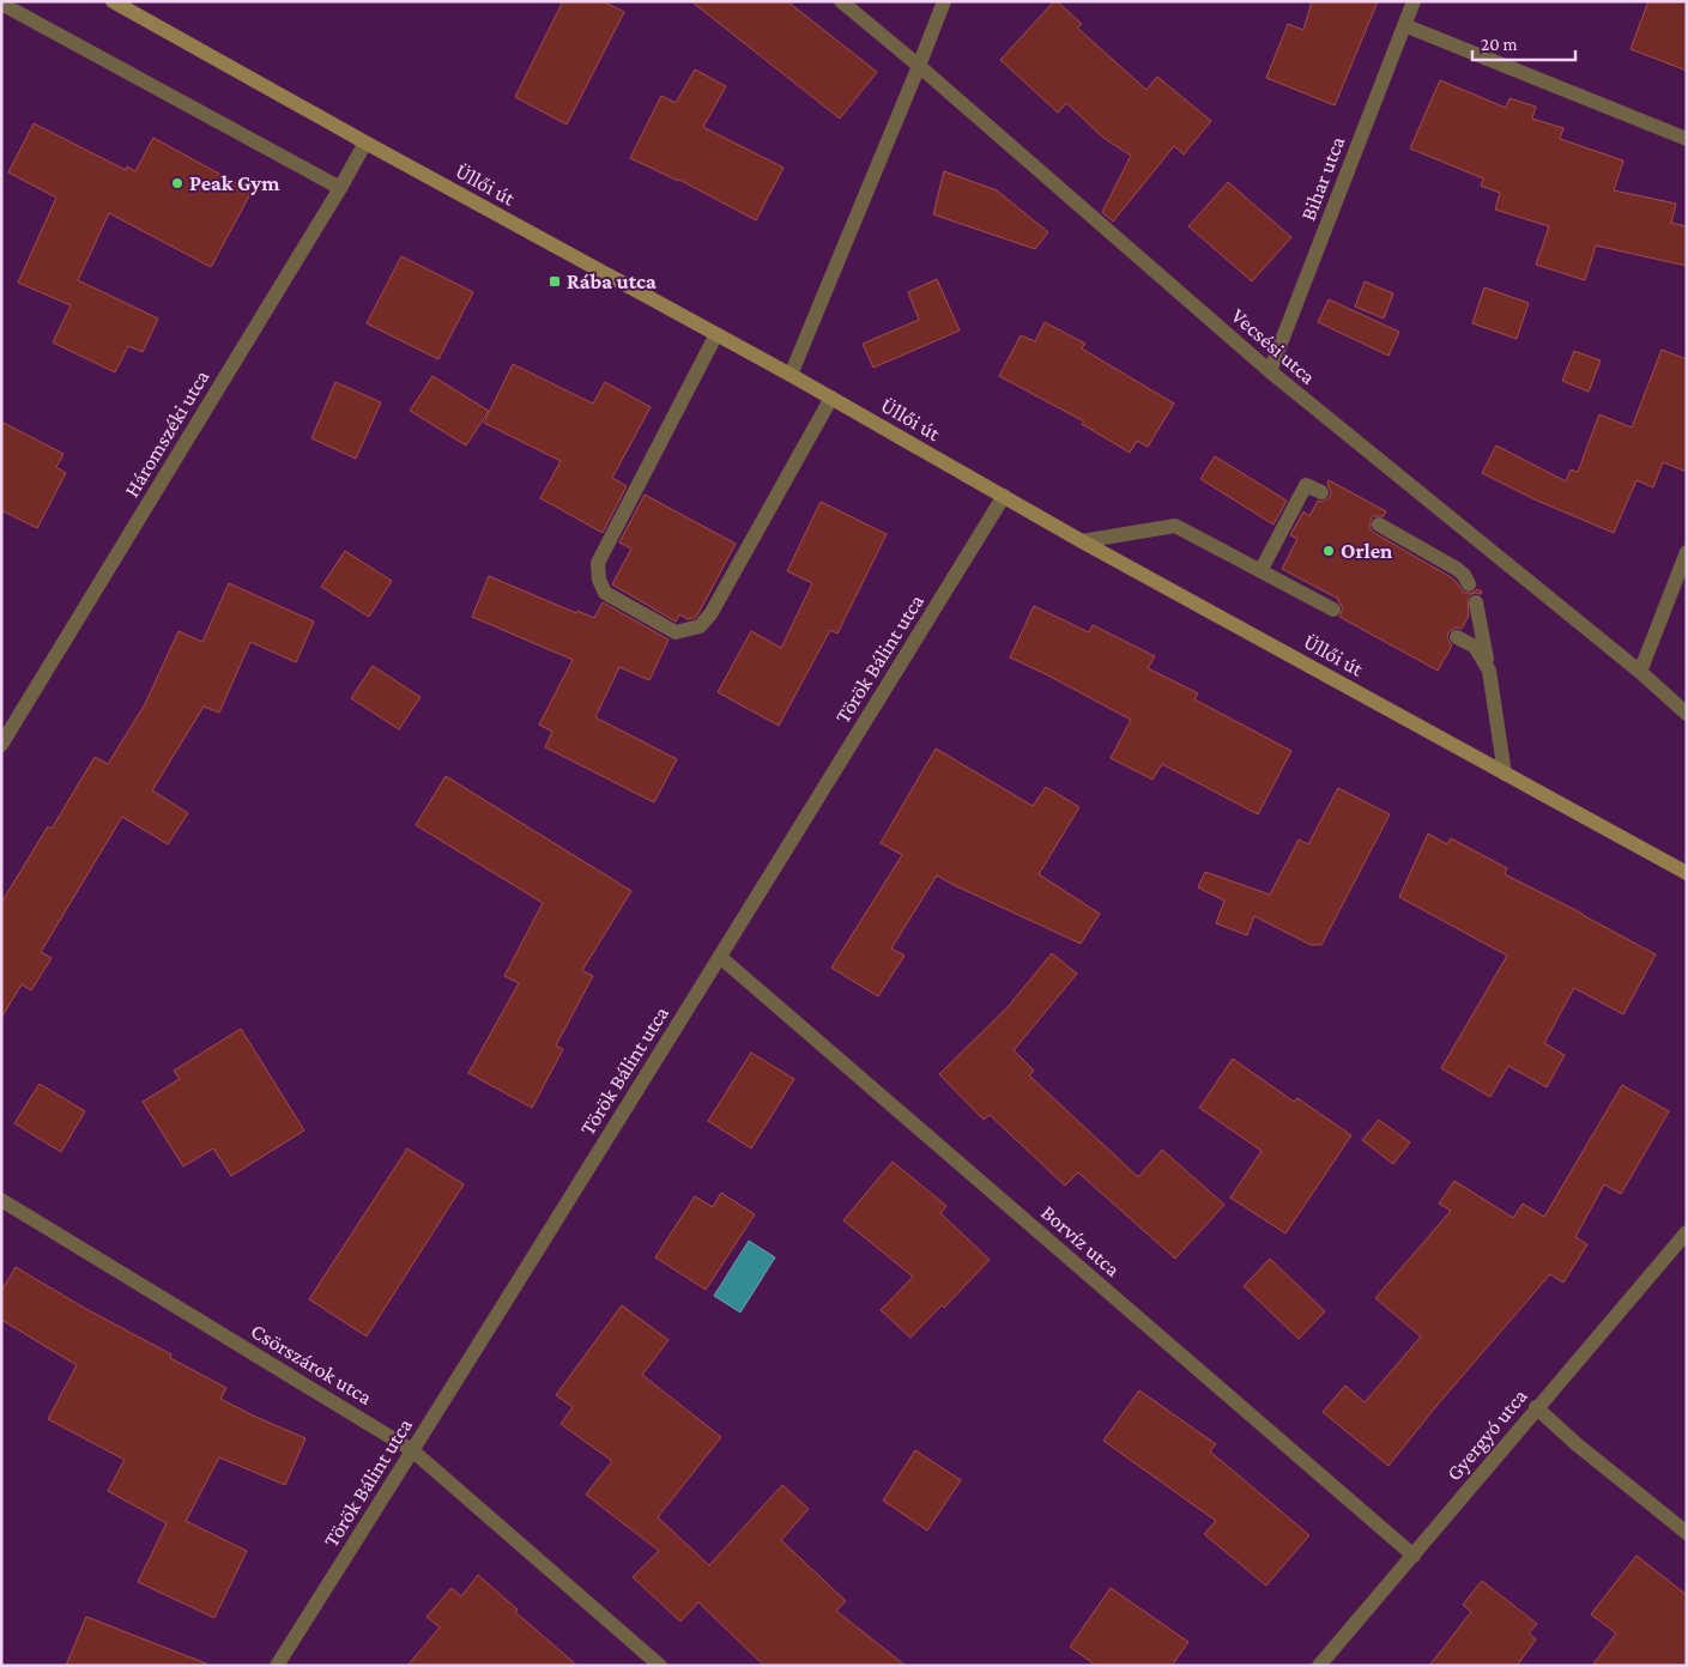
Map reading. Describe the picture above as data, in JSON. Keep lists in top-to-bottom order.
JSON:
{
  "streets": {
    "main road": ["Üllői út"],
    "street": [
      "Bihar utca",
      "Vecsési utca",
      "Háromszéki utca",
      "Török Bálint utca",
      "Borvíz utca",
      "Csörszárok utca",
      "Gyergyó utca"
    ]
  },
  "crossings": [
    ["Bihar utca", "Vecsési utca"],
    ["Üllői út", "Háromszéki utca"],
    ["Üllői út", "Török Bálint utca"],
    ["Török Bálint utca", "Borvíz utca"],
    ["Török Bálint utca", "Csörszárok utca"],
    ["Borvíz utca", "Gyergyó utca"]
  ],
  "places": {
    "other": ["Peak Gym", "Orlen"],
    "transit": ["Rába utca"]
  },
  "scale_bar": "20 m"
}
